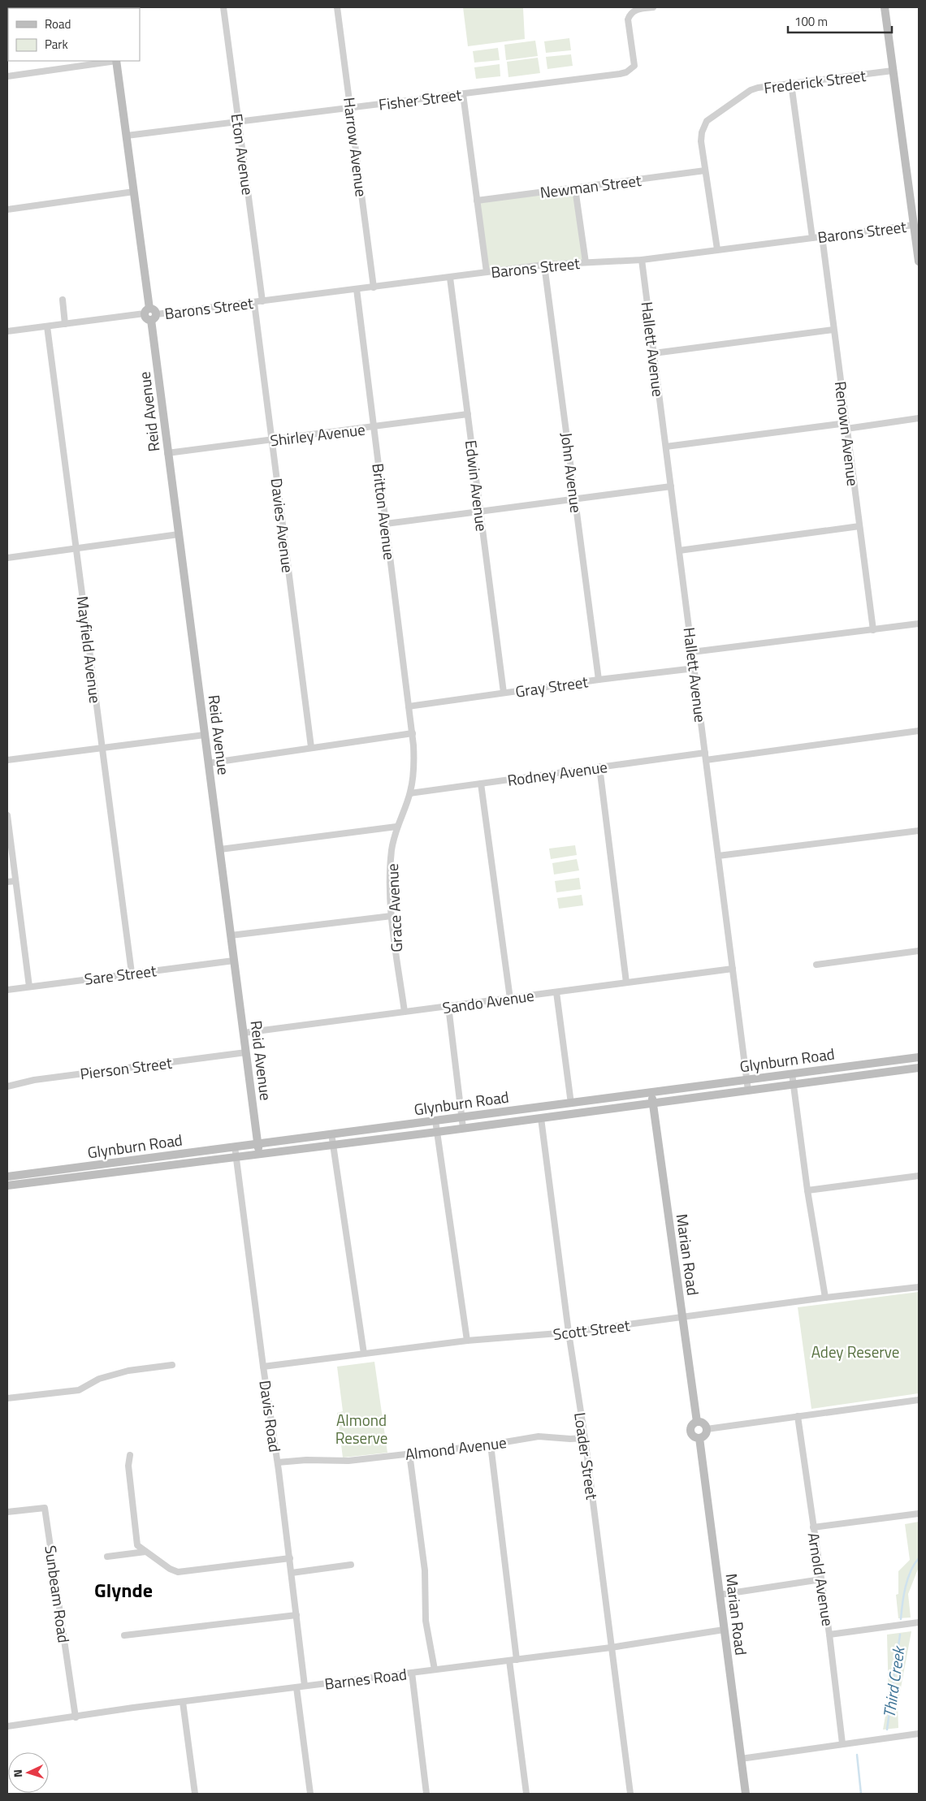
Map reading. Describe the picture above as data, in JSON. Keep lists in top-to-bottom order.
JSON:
{
  "streets": {
    "street": [
      "Frederick Street",
      "Fisher Street",
      "Harrow Avenue",
      "Eton Avenue",
      "Newman Street",
      "Barons Street",
      "Hallett Avenue",
      "Reid Avenue",
      "Renown Avenue",
      "Shirley Avenue",
      "John Avenue",
      "Edwin Avenue",
      "Britton Avenue",
      "Davies Avenue",
      "Mayfield Avenue",
      "Gray Street",
      "Rodney Avenue",
      "Grace Avenue",
      "Sare Street",
      "Sando Avenue",
      "Glynburn Road",
      "Pierson Street",
      "Marian Road",
      "Scott Street",
      "Davis Road",
      "Almond Avenue",
      "Loader Street",
      "Arnold Avenue",
      "Sunbeam Road",
      "Barnes Road"
    ]
  },
  "crossings": [
    ["Frederick Street", "Newman Street"],
    ["Frederick Street", "Barons Street"],
    ["Fisher Street", "Harrow Avenue"],
    ["Fisher Street", "Eton Avenue"],
    ["Harrow Avenue", "Barons Street"],
    ["Eton Avenue", "Barons Street"],
    ["Barons Street", "Hallett Avenue"],
    ["Barons Street", "Reid Avenue"],
    ["Barons Street", "Renown Avenue"],
    ["Barons Street", "John Avenue"],
    ["Barons Street", "Edwin Avenue"],
    ["Barons Street", "Britton Avenue"],
    ["Barons Street", "Davies Avenue"],
    ["Hallett Avenue", "Gray Street"],
    ["Hallett Avenue", "Rodney Avenue"],
    ["Hallett Avenue", "Sando Avenue"],
    ["Hallett Avenue", "Glynburn Road"],
    ["Reid Avenue", "Shirley Avenue"],
    ["Reid Avenue", "Sare Street"],
    ["Reid Avenue", "Sando Avenue"],
    ["Reid Avenue", "Glynburn Road"],
    ["Reid Avenue", "Pierson Street"],
    ["Shirley Avenue", "Edwin Avenue"],
    ["Shirley Avenue", "Britton Avenue"],
    ["Shirley Avenue", "Davies Avenue"],
    ["John Avenue", "Gray Street"],
    ["Edwin Avenue", "Gray Street"],
    ["Britton Avenue", "Gray Street"],
    ["Britton Avenue", "Grace Avenue"],
    ["Mayfield Avenue", "Sare Street"],
    ["Rodney Avenue", "Grace Avenue"],
    ["Grace Avenue", "Sando Avenue"],
    ["Glynburn Road", "Marian Road"],
    ["Glynburn Road", "Davis Road"],
    ["Glynburn Road", "Loader Street"],
    ["Marian Road", "Scott Street"],
    ["Marian Road", "Barnes Road"],
    ["Scott Street", "Davis Road"],
    ["Scott Street", "Loader Street"],
    ["Davis Road", "Almond Avenue"],
    ["Davis Road", "Barnes Road"],
    ["Almond Avenue", "Loader Street"],
    ["Loader Street", "Barnes Road"],
    ["Sunbeam Road", "Barnes Road"]
  ],
  "districts": ["Glynde"],
  "water": ["Third Creek"],
  "parks": ["Adey Reserve", "Almond Reserve"],
  "legend": ["Road", "Park"],
  "scale_bar": "100 m",
  "north": "left"
}
